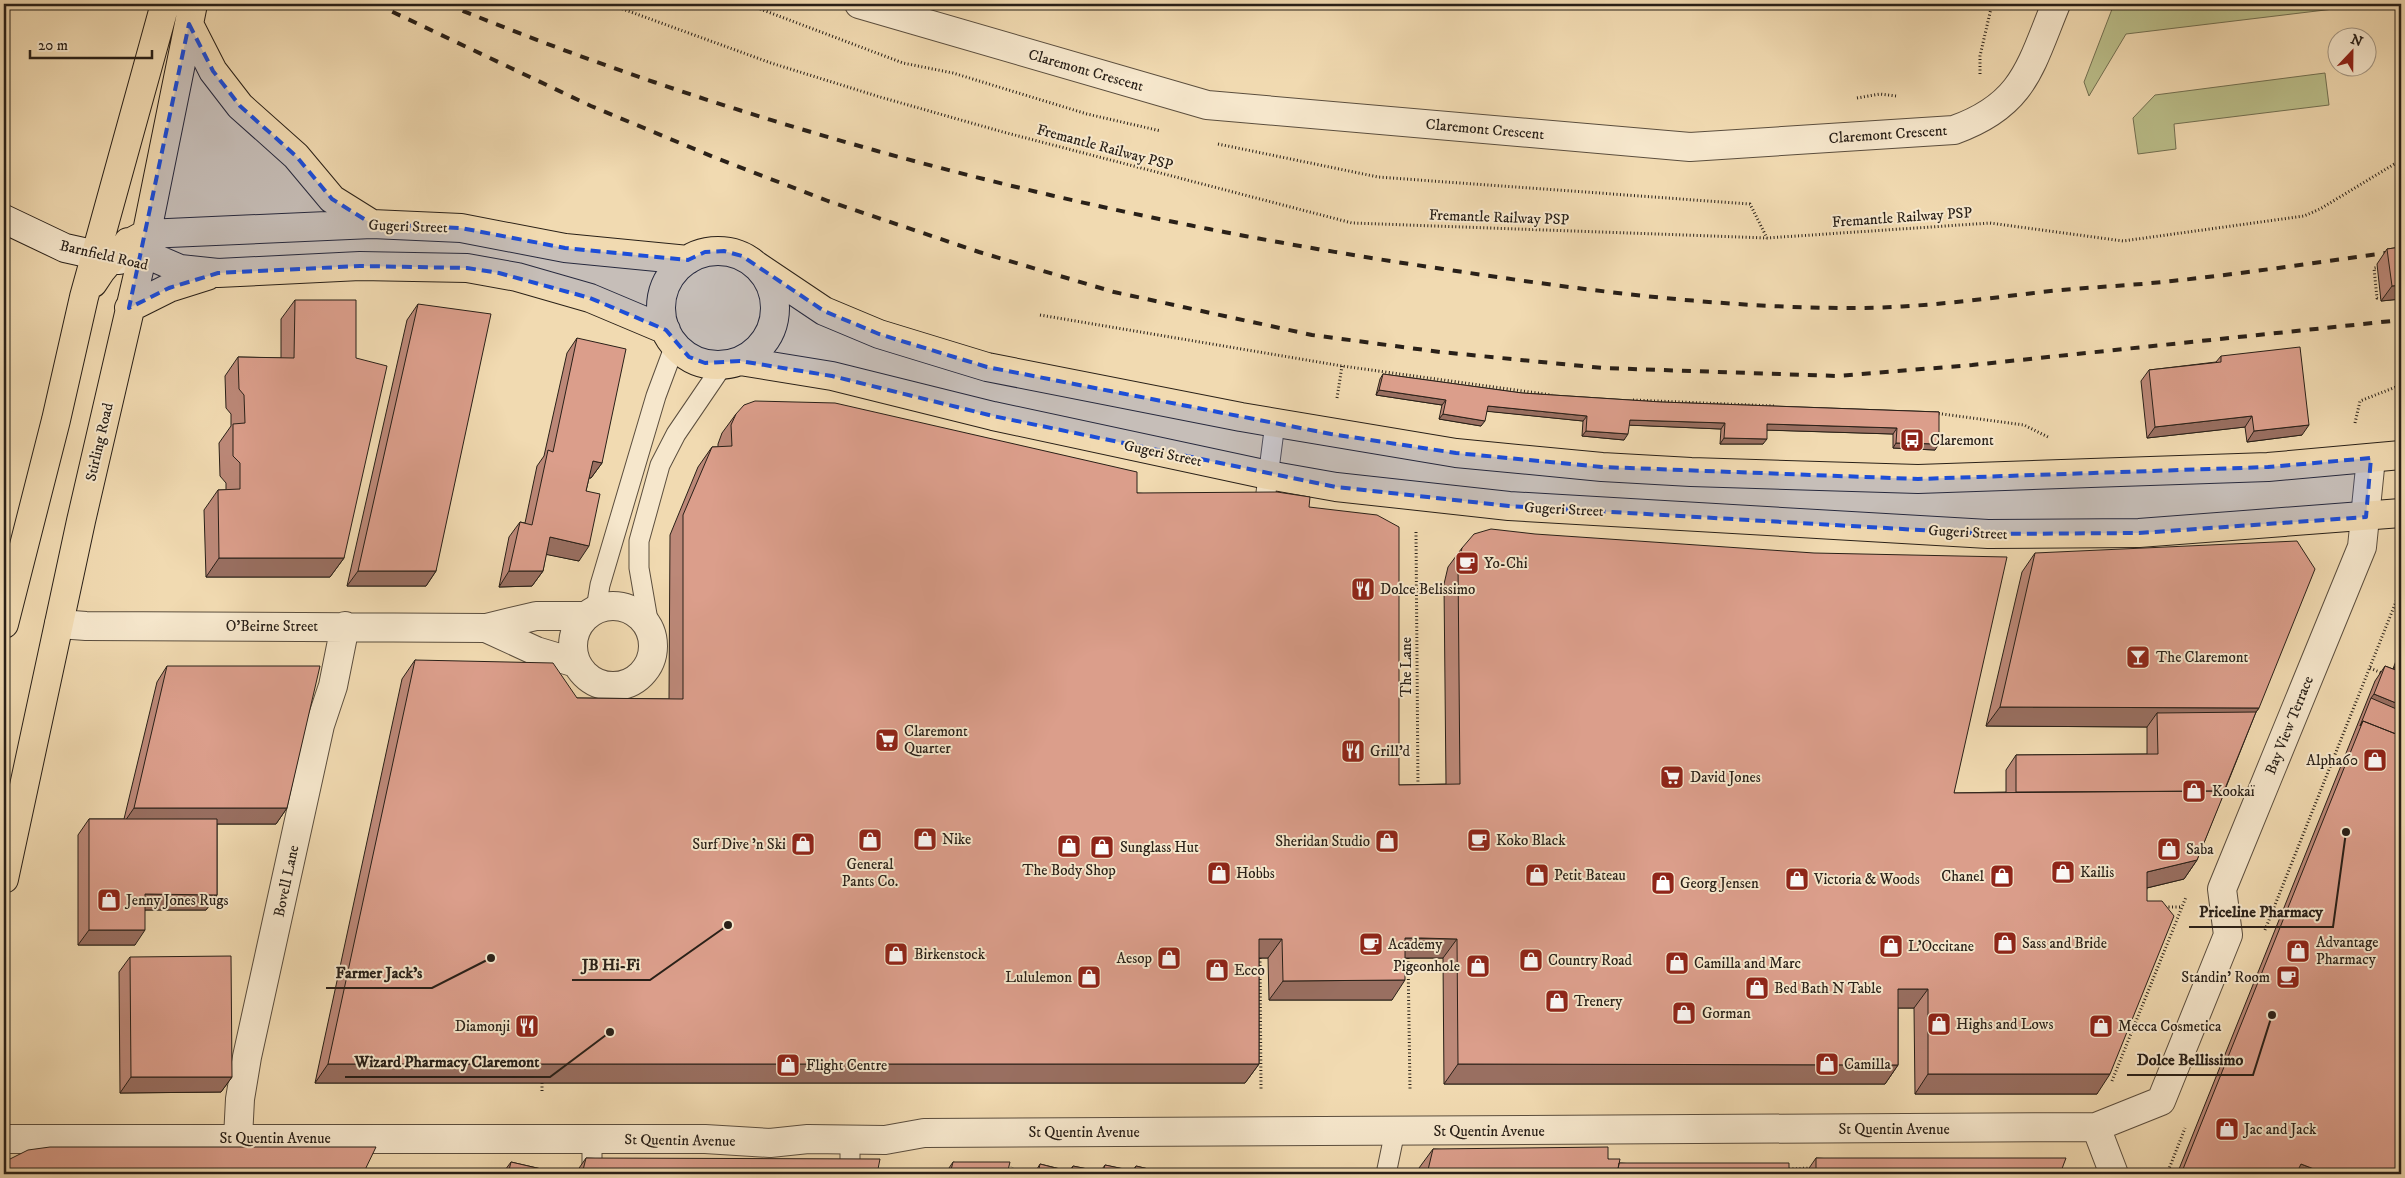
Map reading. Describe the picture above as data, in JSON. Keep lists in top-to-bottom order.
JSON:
{
  "streets": {
    "main road": ["Gugeri Street", "Stirling Road"],
    "street": [
      "Claremont Crescent",
      "Barnfield Road",
      "O'Beirne Street",
      "Bay View Terrace",
      "Bovell Lane",
      "St Quentin Avenue"
    ],
    "path": ["Fremantle Railway PSP", "The Lane"]
  },
  "crossings": [
    ["Gugeri Street", "Barnfield Road"],
    ["Gugeri Street", "Stirling Road"],
    ["Gugeri Street", "Bay View Terrace"],
    ["Barnfield Road", "Stirling Road"],
    ["Stirling Road", "O'Beirne Street"],
    ["O'Beirne Street", "Bovell Lane"],
    ["Bay View Terrace", "St Quentin Avenue"],
    ["Bovell Lane", "St Quentin Avenue"]
  ],
  "places": {
    "bus stop": ["Claremont"],
    "cafe": [
      "Yo-Chi",
      "Koko Black",
      "Academy",
      "Standin' Room"
    ],
    "restaurant": ["Dolce Belissimo", "Grill'd", "Diamonji"],
    "bar": ["The Claremont"],
    "supermarket": ["Claremont Quarter", "David Jones"],
    "shop": [
      "Alpha60",
      "Kookaï",
      "Nike",
      "General Pants Co.",
      "Sheridan Studio",
      "Surf Dive 'n Ski",
      "The Body Shop",
      "Sunglass Hut",
      "Saba",
      "Kailis",
      "Hobbs",
      "Petit Bateau",
      "Chanel",
      "Victoria & Woods",
      "Georg Jensen",
      "Jenny Jones Rugs",
      "Sass and Bride",
      "L'Occitane",
      "Advantage Pharmacy",
      "Birkenstock",
      "Aesop",
      "Country Road",
      "Camilla and Marc",
      "Pigeonhole",
      "Ecco",
      "Lululemon",
      "Bed Bath N Table",
      "Trenery",
      "Gorman",
      "Highs and Lows",
      "Mecca Cosmetica",
      "Camilla",
      "Flight Centre",
      "Jac and Jack"
    ],
    "other": [
      "Priceline Pharmacy",
      "JB Hi-Fi",
      "Farmer Jack's",
      "Dolce Bellissimo",
      "Wizard Pharmacy Claremont"
    ]
  },
  "scale_bar": "20 m",
  "north": "top"
}
